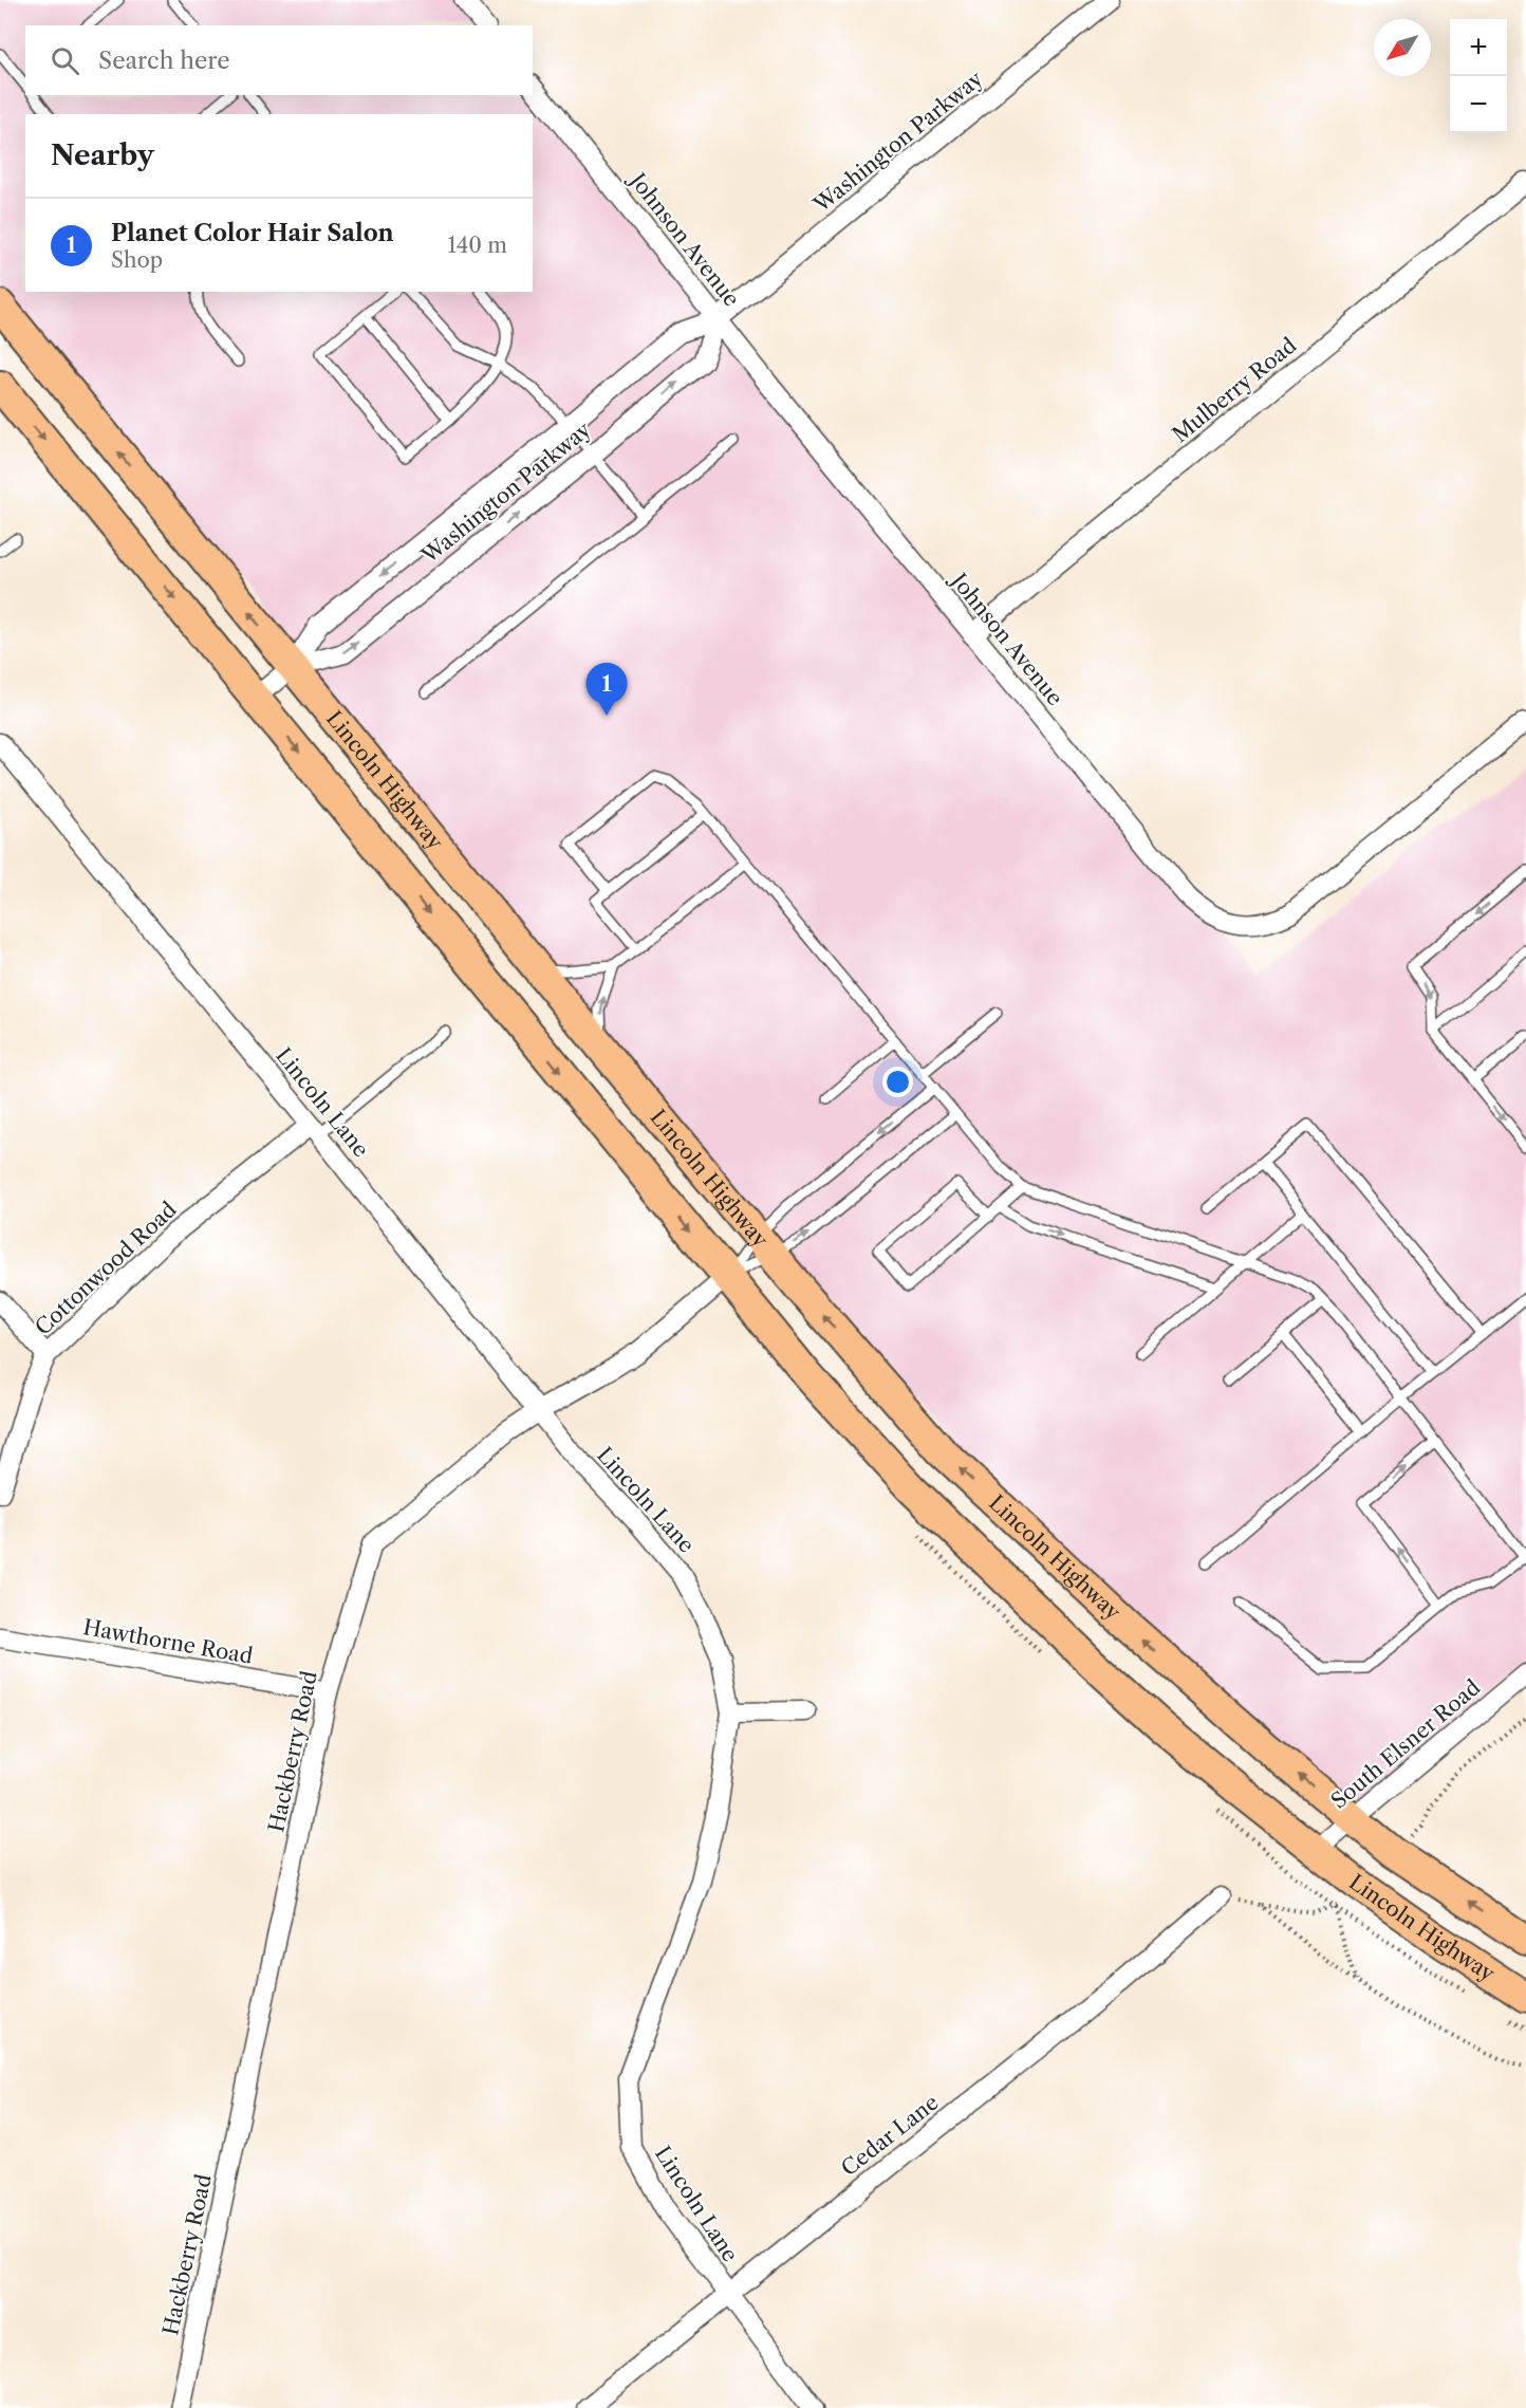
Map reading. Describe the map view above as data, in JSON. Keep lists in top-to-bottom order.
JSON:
{
  "streets": {
    "main road": ["Lincoln Highway"],
    "street": [
      "Washington Parkway",
      "Johnson Avenue",
      "Mulberry Road",
      "Lincoln Lane",
      "Cottonwood Road",
      "Hawthorne Road",
      "South Elsner Road",
      "Hackberry Road",
      "Cedar Lane"
    ]
  },
  "crossings": [
    ["Washington Parkway", "Johnson Avenue"],
    ["Washington Parkway", "Lincoln Highway"],
    ["Johnson Avenue", "Mulberry Road"],
    ["Lincoln Highway", "South Elsner Road"],
    ["Lincoln Highway", "Hackberry Road"],
    ["Lincoln Lane", "Cottonwood Road"],
    ["Lincoln Lane", "Hackberry Road"],
    ["Lincoln Lane", "Cedar Lane"],
    ["Hawthorne Road", "Hackberry Road"]
  ],
  "north": "bottom left",
  "page": {
    "map_buttons": ["+", "−"],
    "search": "Search here",
    "heading": "Nearby",
    "list": [
      {
        "mark": "1",
        "name": "Planet Color Hair Salon",
        "note": "Shop",
        "value": "140 m"
      }
    ],
    "pins": "1"
  }
}
